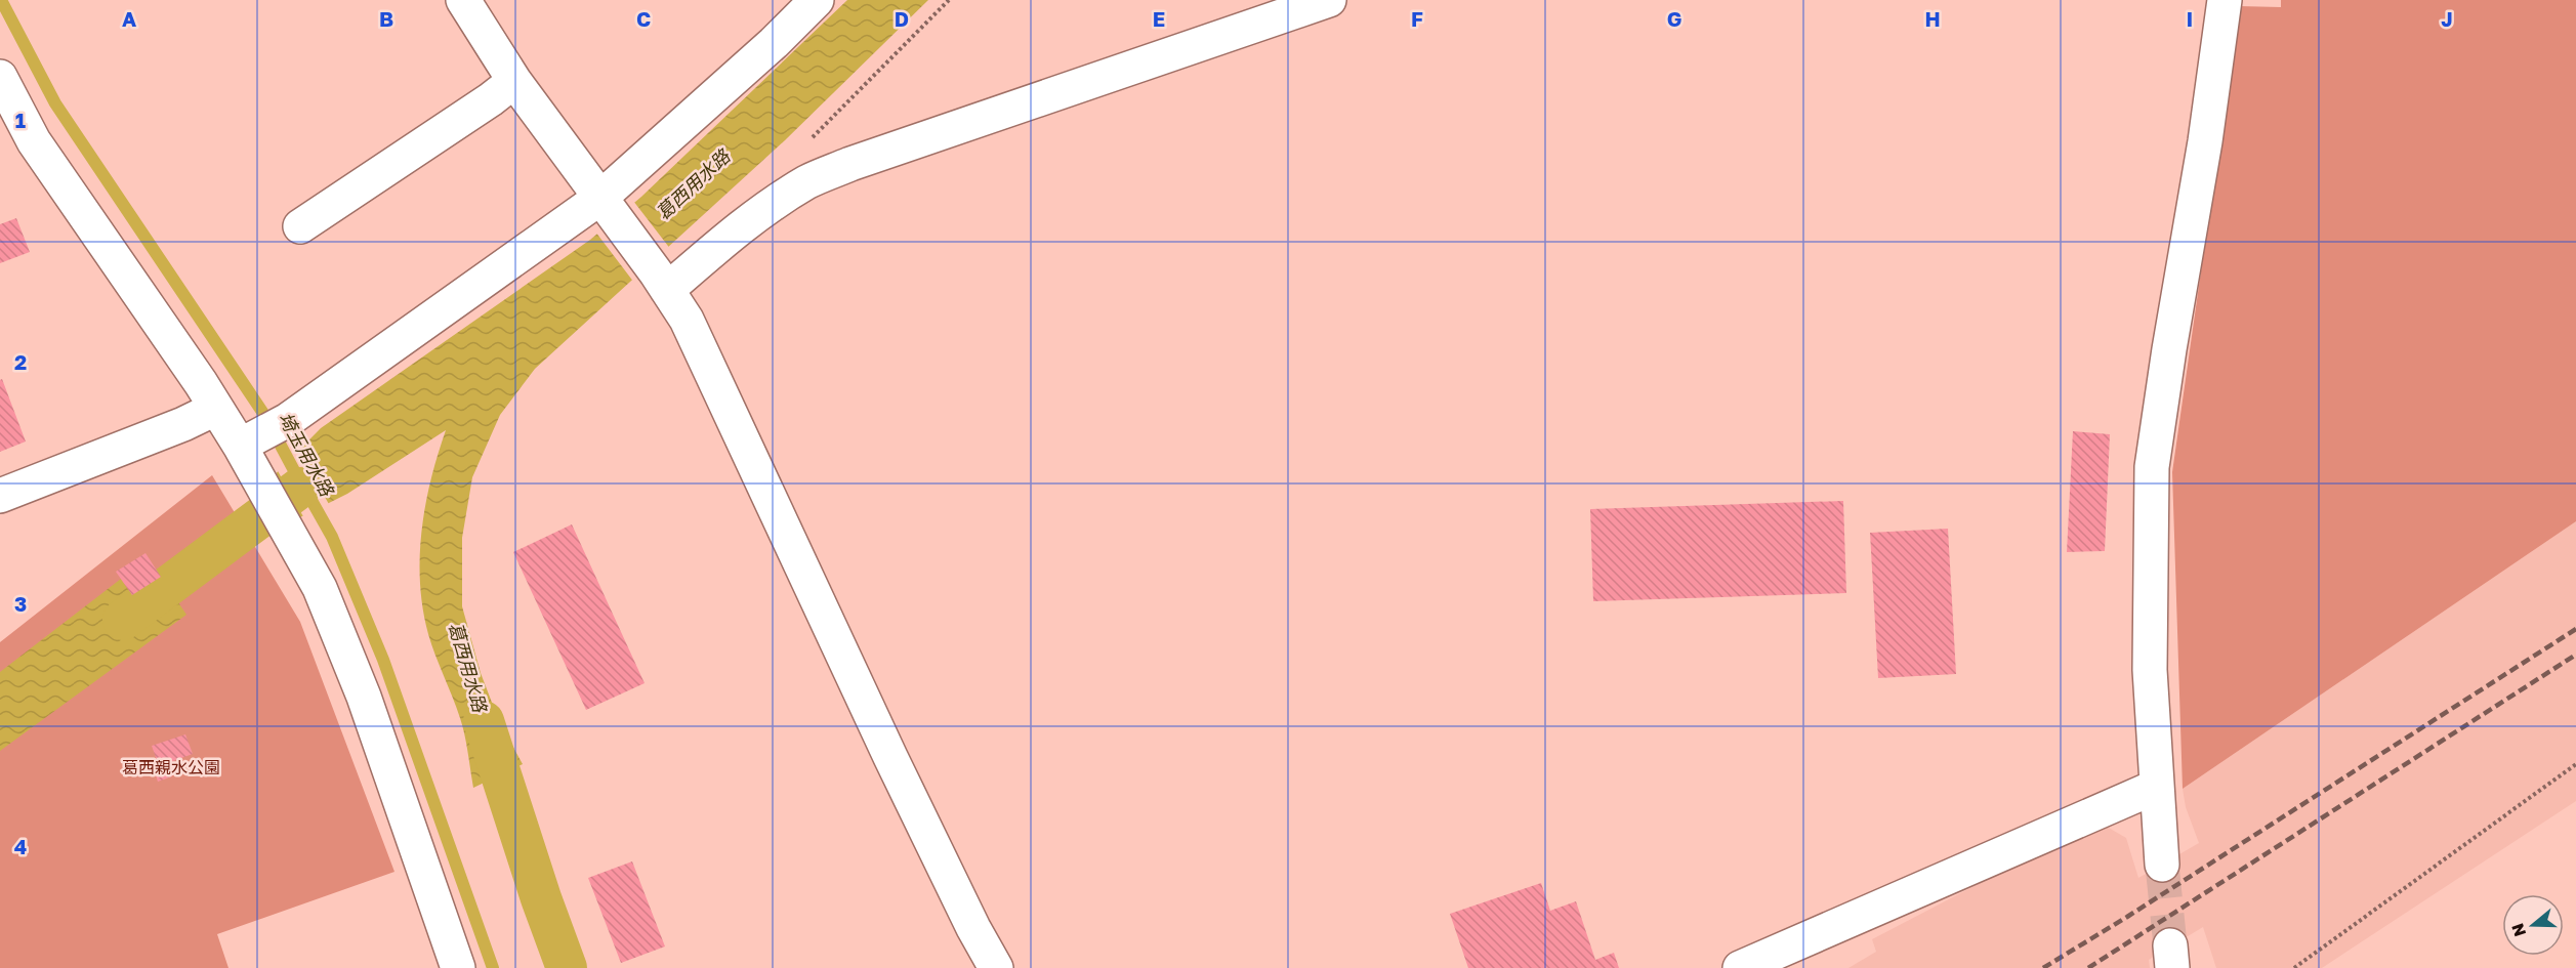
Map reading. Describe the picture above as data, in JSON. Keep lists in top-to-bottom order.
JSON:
{
  "water": ["葛西用水路", "埼玉用水路"],
  "parks": ["葛西親水公園"],
  "north": "left",
  "grid": {
    "columns": [
      "A",
      "B",
      "C",
      "D",
      "E",
      "F",
      "G",
      "H",
      "I",
      "J"
    ],
    "rows": [
      "1",
      "2",
      "3",
      "4"
    ]
  }
}
